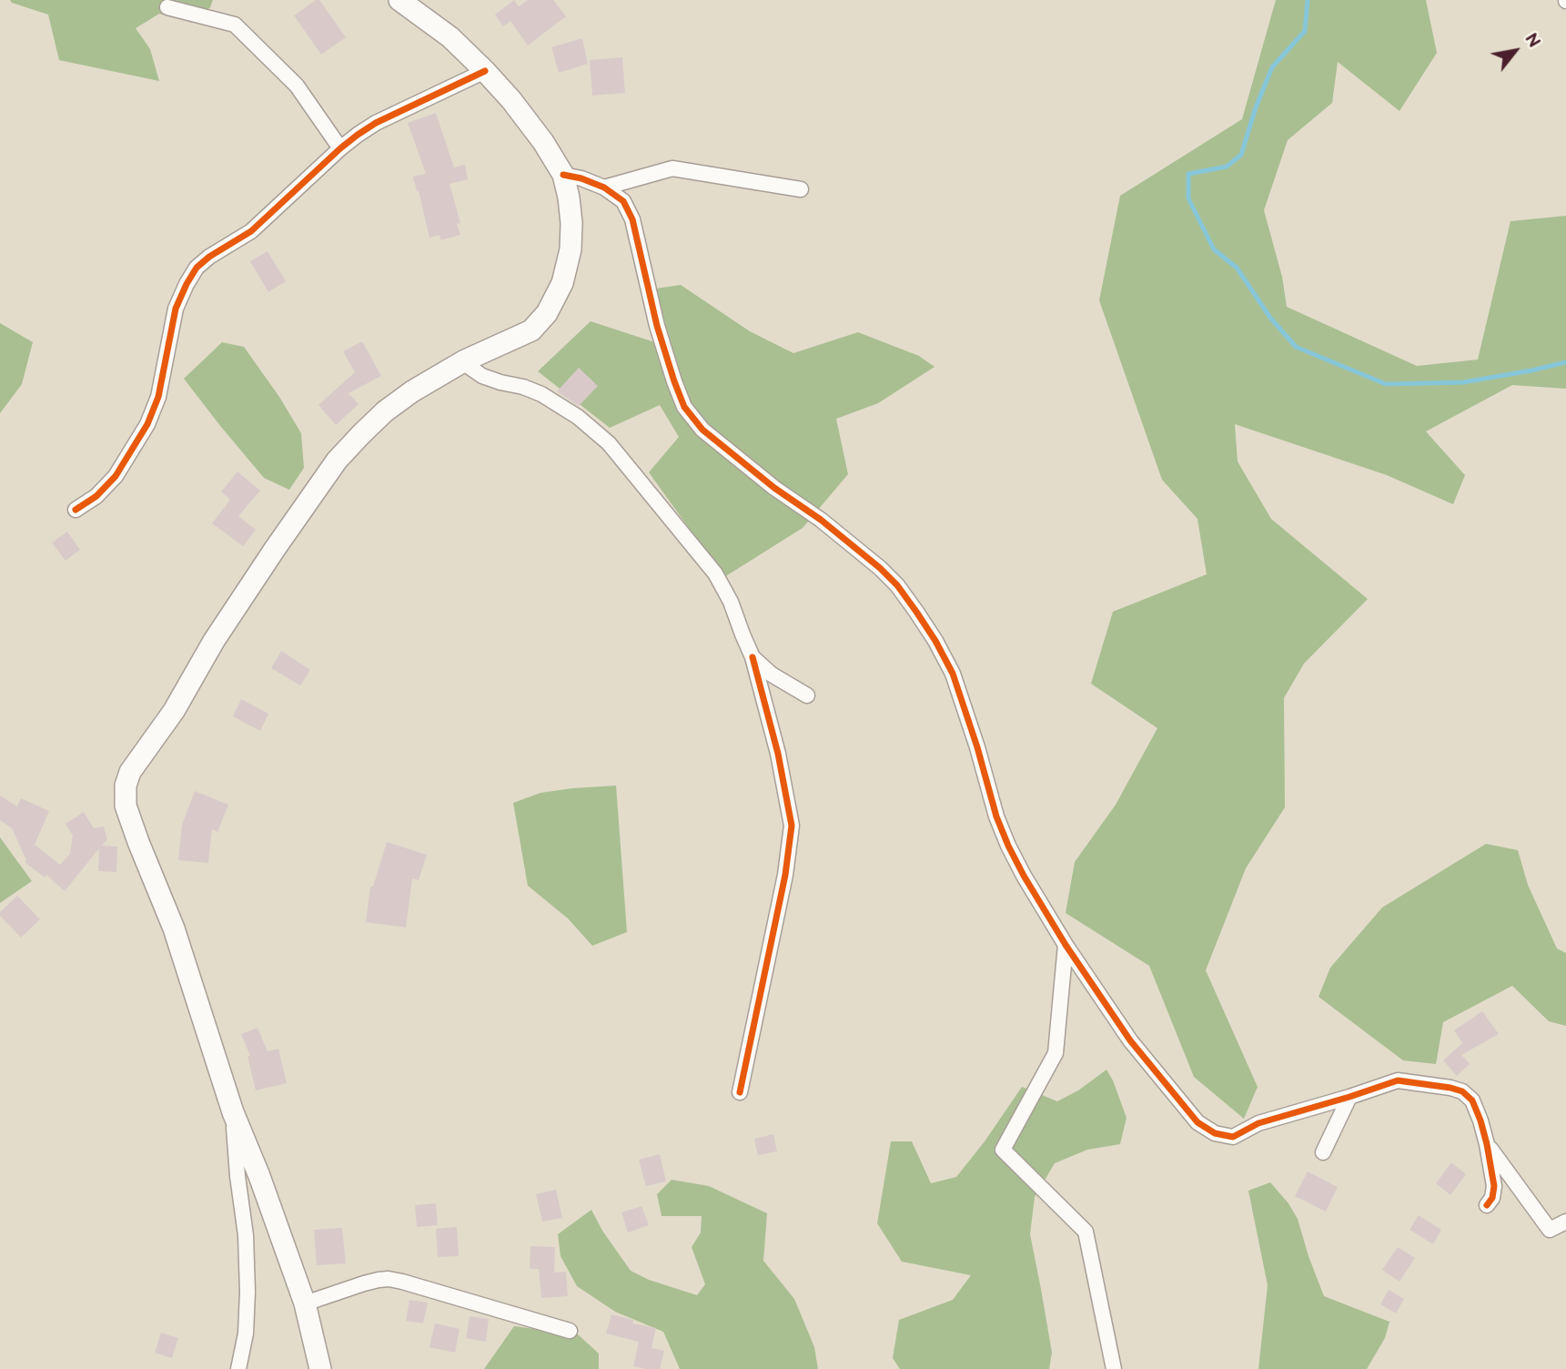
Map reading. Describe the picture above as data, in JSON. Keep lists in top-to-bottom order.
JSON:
{
  "north": "top right"
}
